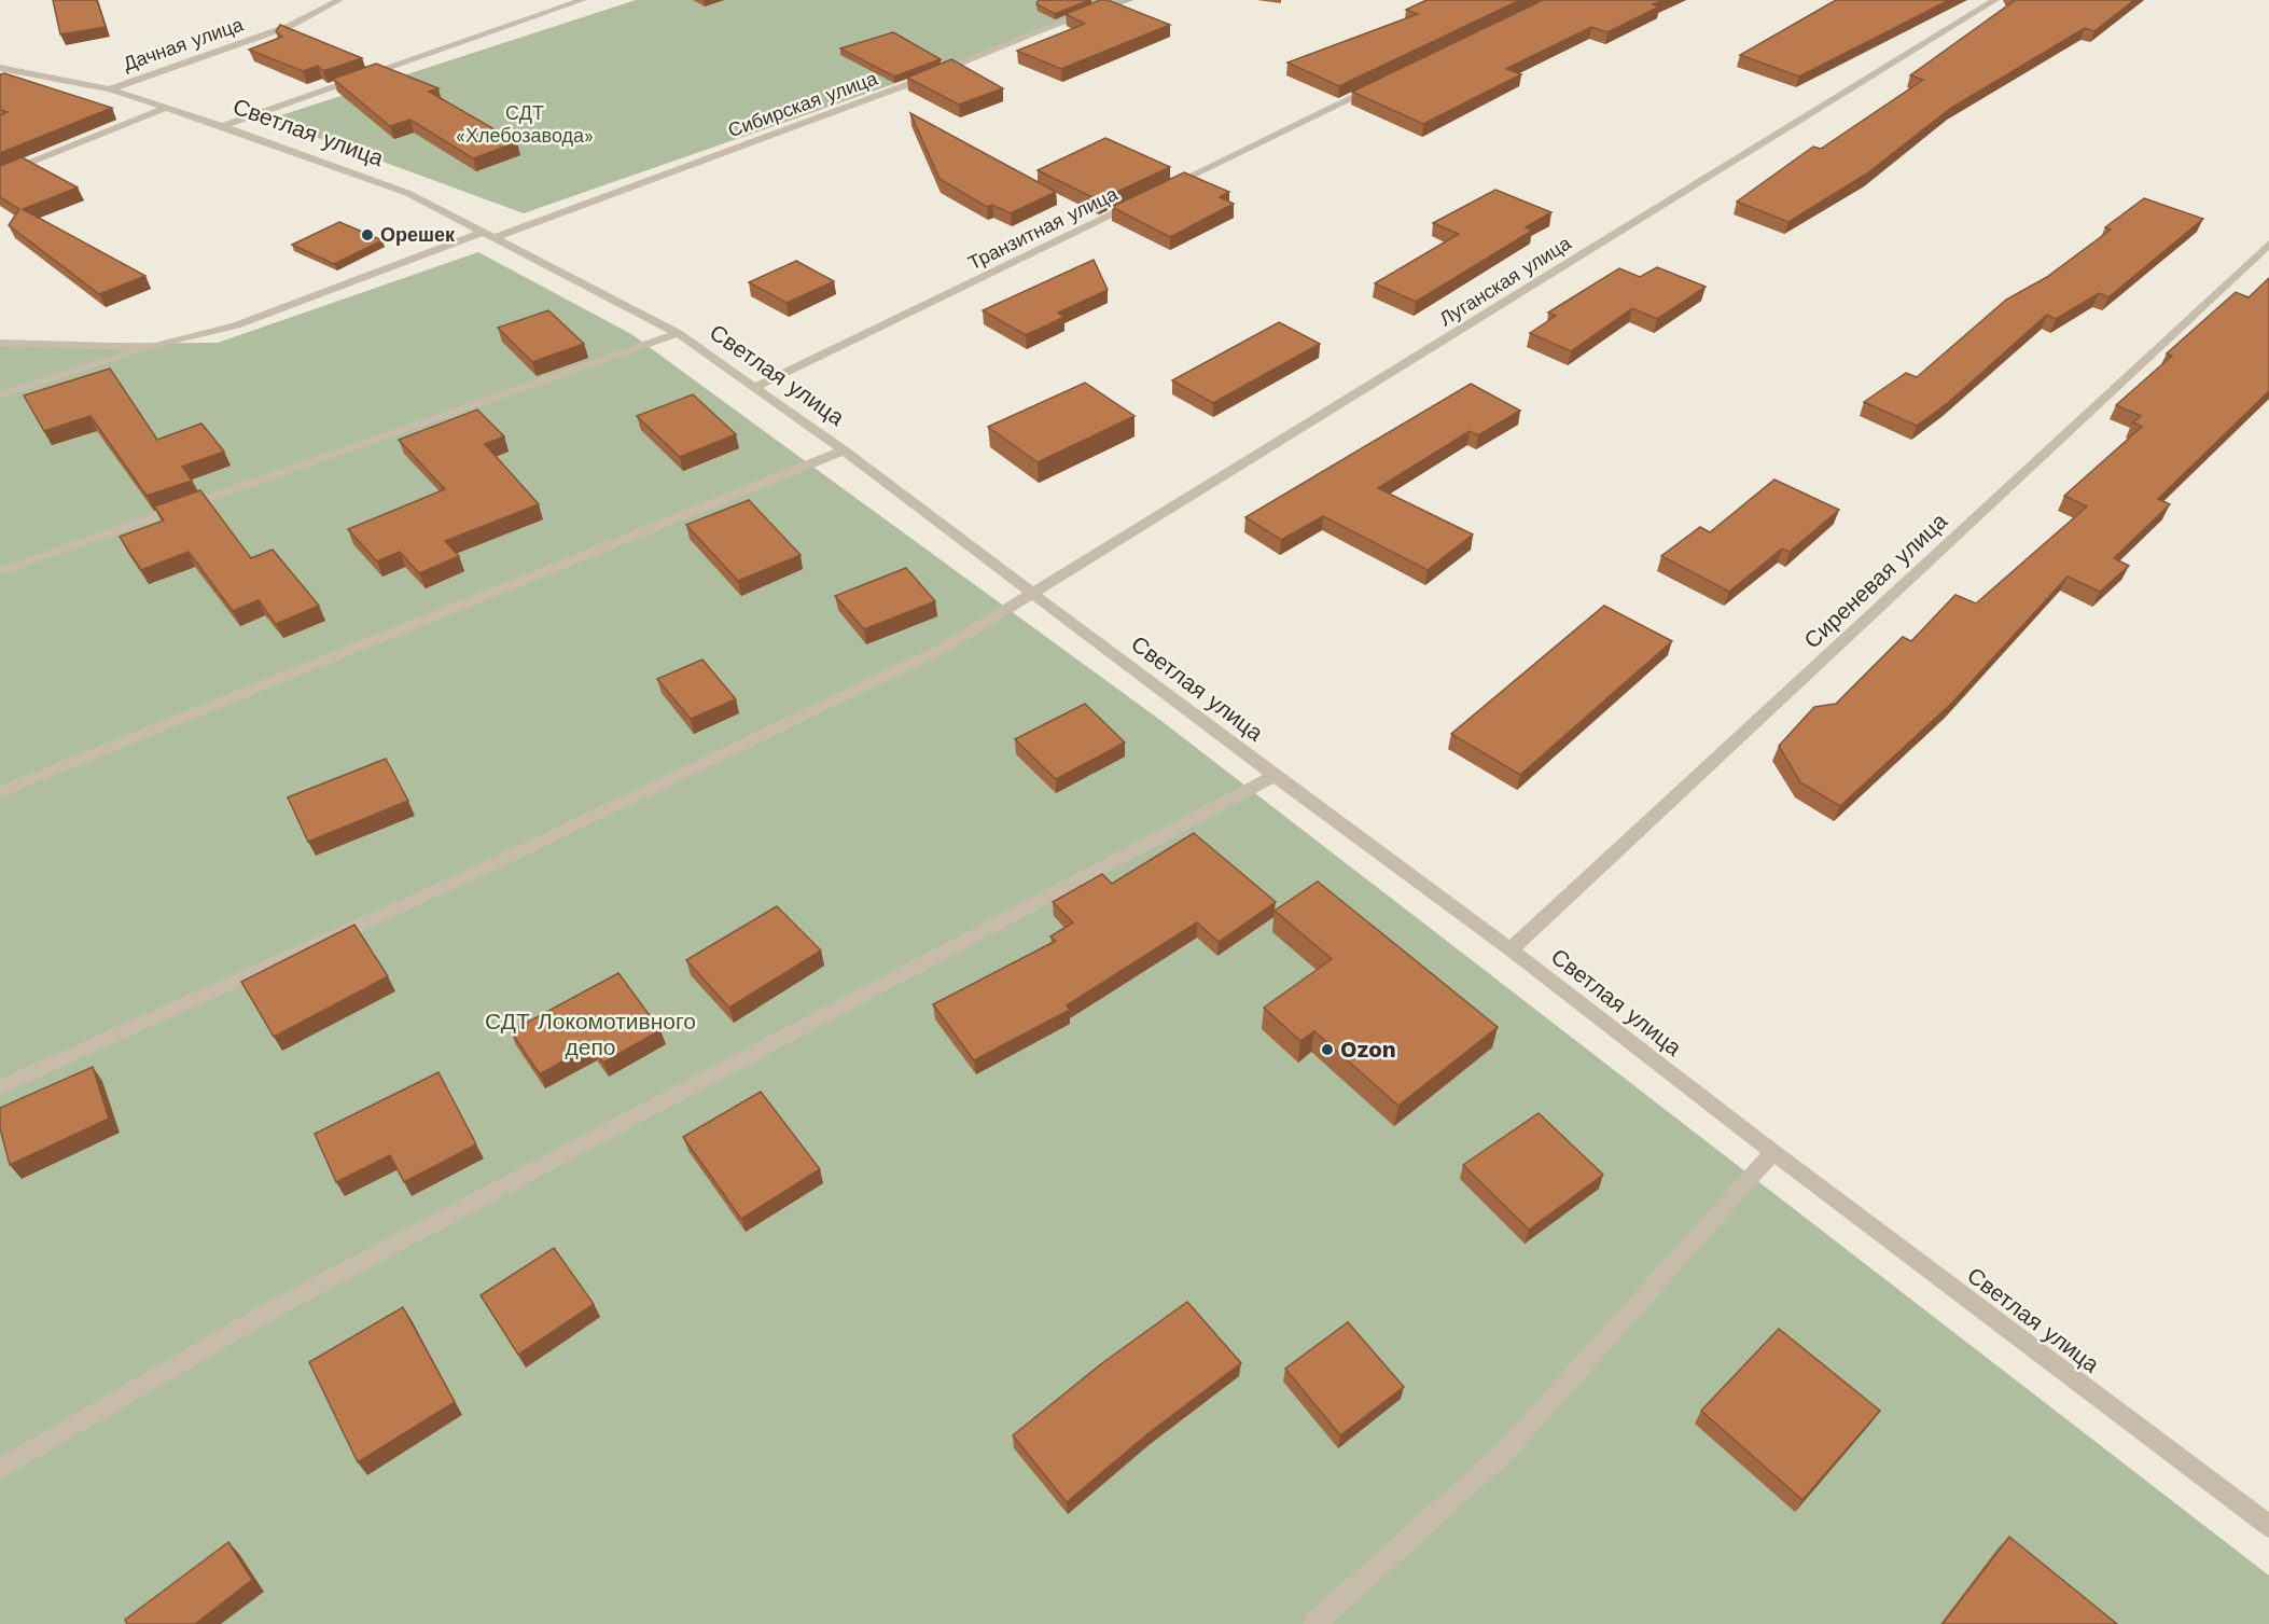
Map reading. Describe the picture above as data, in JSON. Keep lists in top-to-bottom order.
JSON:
{
  "streets": {
    "street": [
      "Дачная улица",
      "Сибирская улица",
      "Светлая улица",
      "Транзитная улица",
      "Луганская улица",
      "Сиреневая улица"
    ]
  },
  "crossings": [
    ["Дачная улица", "Светлая улица"],
    ["Сибирская улица", "Светлая улица"],
    ["Светлая улица", "Транзитная улица"],
    ["Светлая улица", "Луганская улица"],
    ["Светлая улица", "Сиреневая улица"]
  ],
  "parks": ["СДТ «Хлебозавода»", "СДТ Локомотивного депо"],
  "places": ["Орешек", "Ozon"]
}
